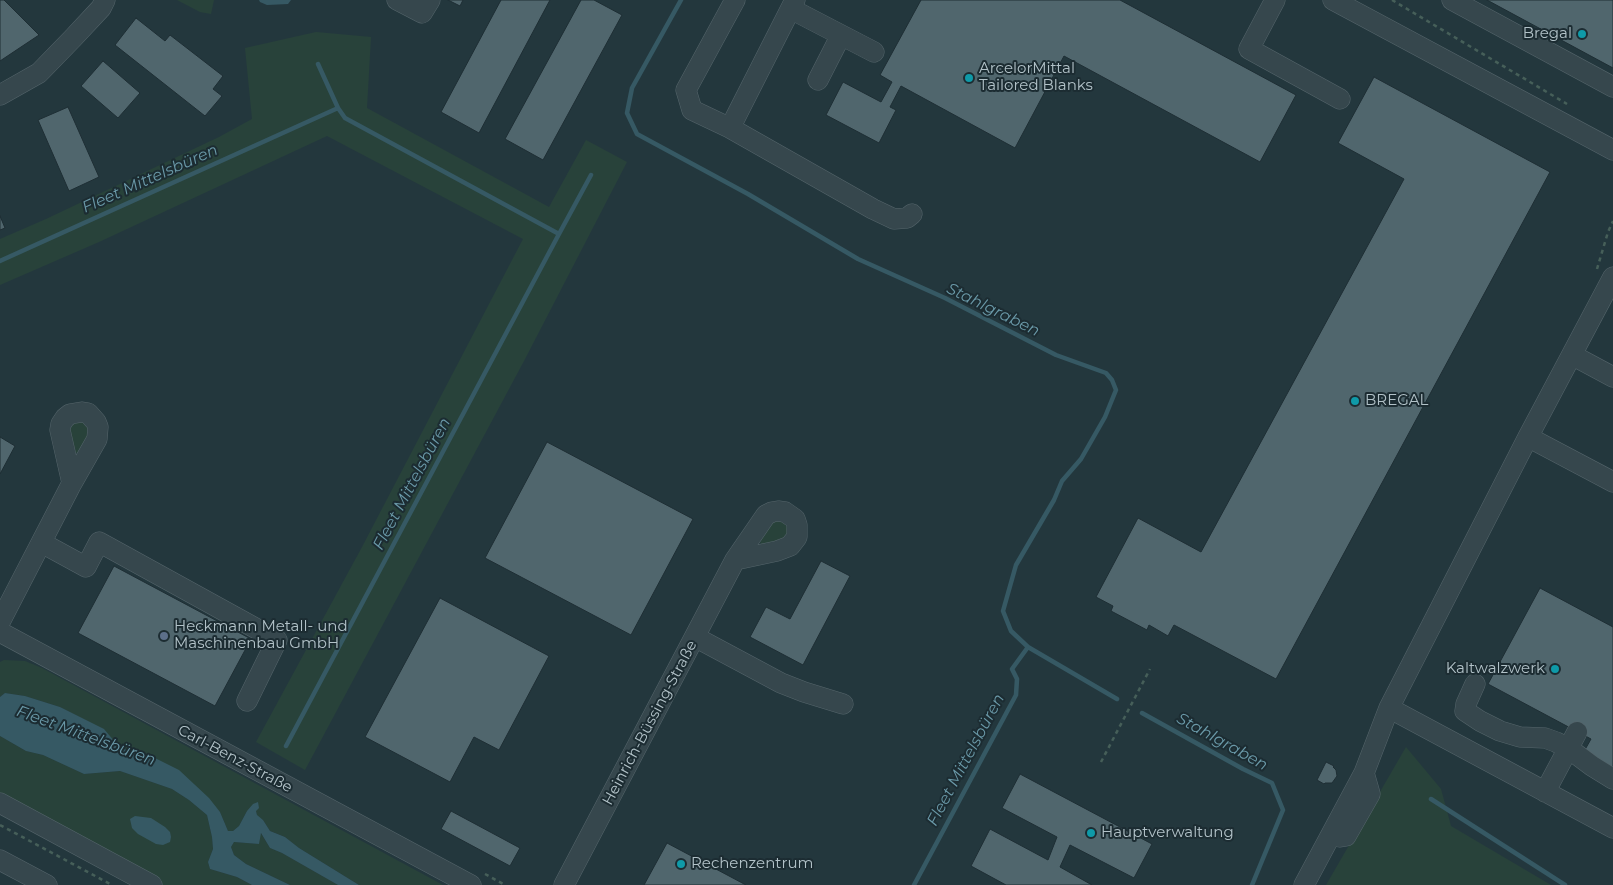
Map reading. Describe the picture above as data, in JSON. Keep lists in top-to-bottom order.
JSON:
{
  "streets": {
    "street": ["Heinrich-Büssing-Straße", "Carl-Benz-Straße"]
  },
  "water": ["Fleet Mittelsbüren", "Stahlgraben"],
  "places": [
    "Bregal",
    "ArcelorMittal Tailored Blanks",
    "BREGAL",
    "Heckmann Metall- und Maschinenbau GmbH",
    "Kaltwalzwerk",
    "Hauptverwaltung",
    "Rechenzentrum"
  ]
}
